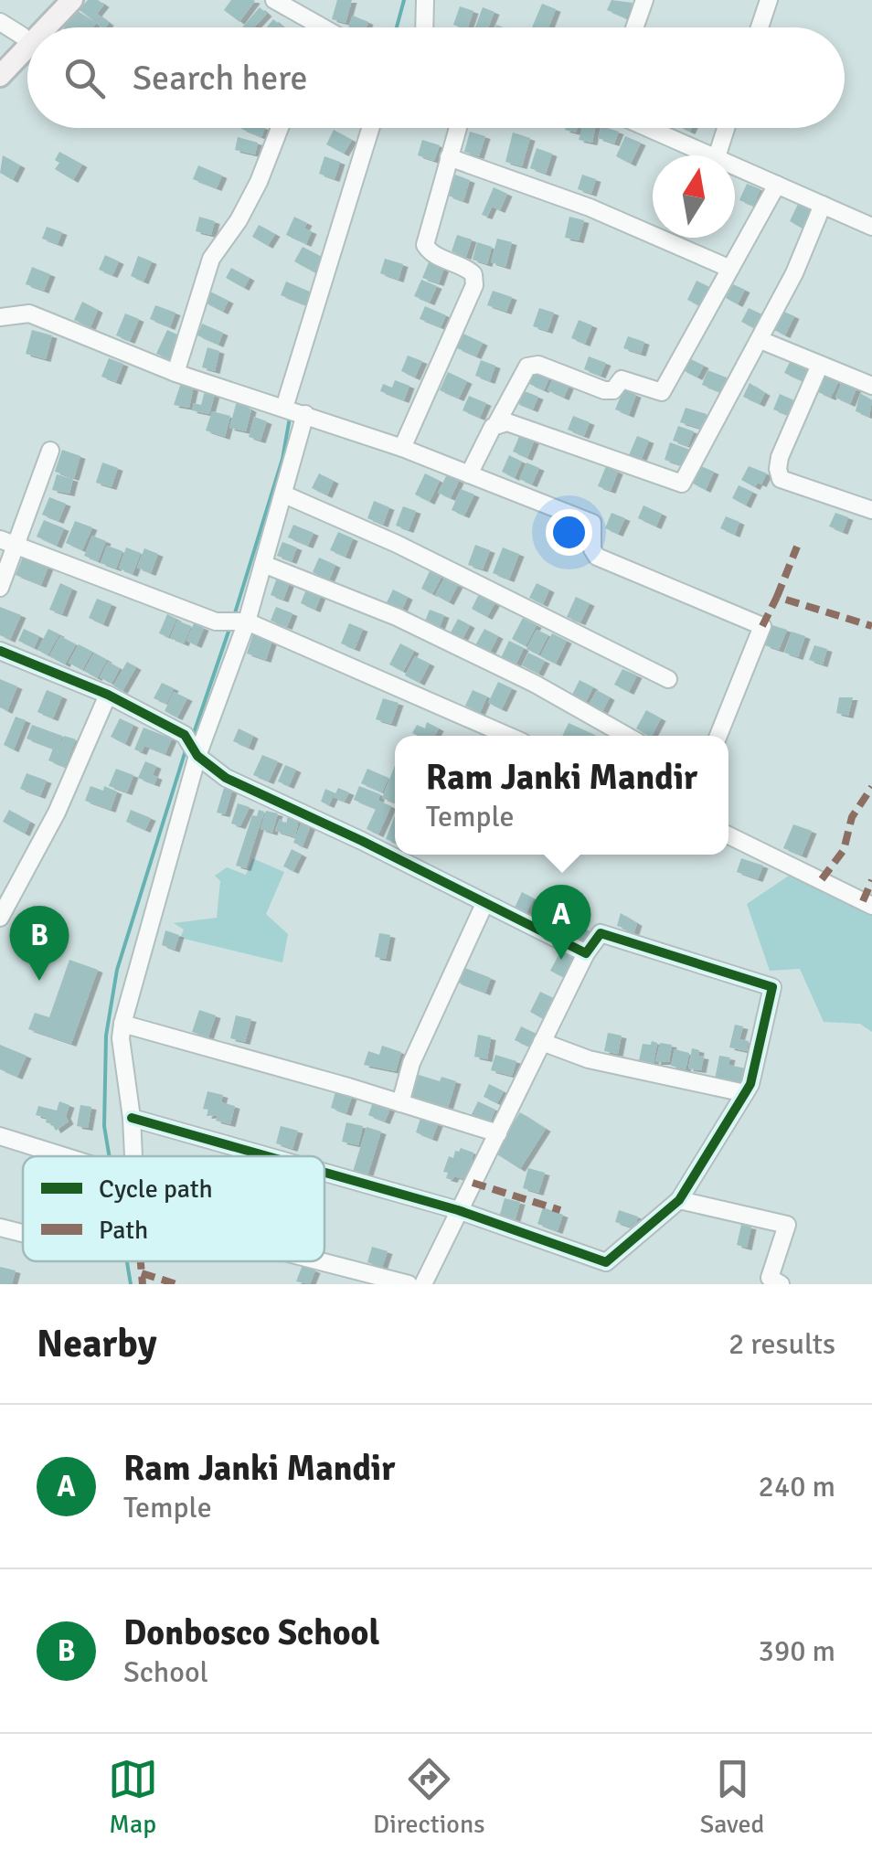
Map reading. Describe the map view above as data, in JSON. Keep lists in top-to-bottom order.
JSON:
{
  "legend": ["Cycle path", "Path"],
  "north": "top",
  "page": {
    "search": "Search here",
    "popup": ["Ram Janki Mandir", "Temple"],
    "pins": ["A", "B"],
    "heading": ["Nearby", "2 results"],
    "list": [
      {
        "mark": "A",
        "name": "Ram Janki Mandir",
        "note": "Temple",
        "value": "240 m"
      },
      {
        "mark": "B",
        "name": "Donbosco School",
        "note": "School",
        "value": "390 m"
      }
    ],
    "nav": ["Map", "Directions", "Saved"]
  }
}
